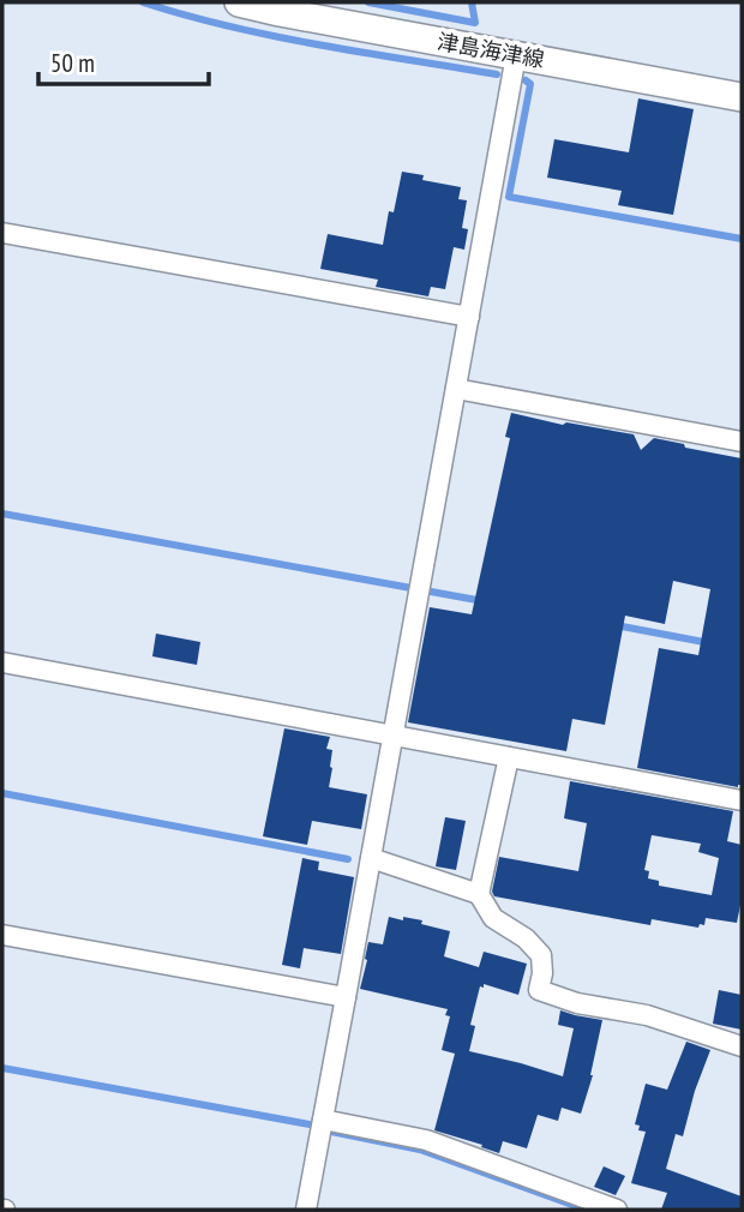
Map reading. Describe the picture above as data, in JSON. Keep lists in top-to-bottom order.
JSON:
{
  "streets": {
    "main road": ["津島海津線"]
  },
  "scale_bar": "50 m"
}
